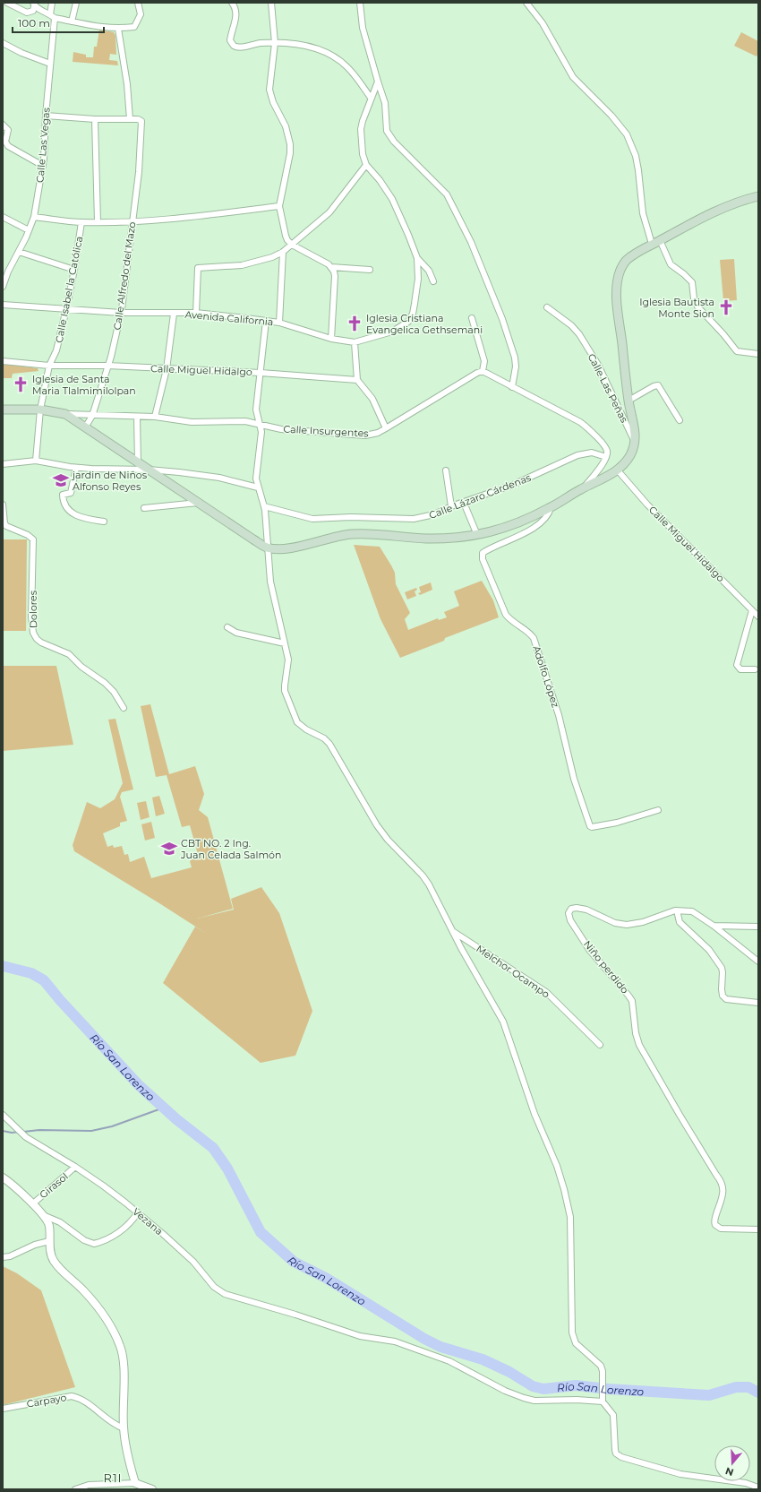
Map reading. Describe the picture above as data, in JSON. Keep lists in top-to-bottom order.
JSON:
{
  "streets": {
    "main road": ["Calle Insurgentes"],
    "street": [
      "Calle Las Vegas",
      "Calle Alfredo del Mazo",
      "Calle Isabel la Católica",
      "Avenida California",
      "Calle Miguel Hidalgo",
      "Calle Las Peñas",
      "Calle Lázaro Cárdenas",
      "Dolores",
      "Adolfo López",
      "Niño perdido",
      "Melchor Ocampo",
      "Girasol",
      "Vezana",
      "Carpayo"
    ]
  },
  "crossings": [
    ["Calle Alfredo del Mazo", "Avenida California"],
    ["Calle Alfredo del Mazo", "Calle Miguel Hidalgo"],
    ["Calle Alfredo del Mazo", "Calle Insurgentes"],
    ["Calle Isabel la Católica", "Avenida California"],
    ["Calle Isabel la Católica", "Calle Miguel Hidalgo"],
    ["Calle Isabel la Católica", "Calle Insurgentes"],
    ["Girasol", "Vezana"]
  ],
  "districts": ["R1I"],
  "water": ["Río San Lorenzo"],
  "places": {
    "church": ["Iglesia Bautista Monte Sion", "Iglesia Cristiana Evangelica Gethsemani", "Iglesia de Santa Maria Tlalmimilolpan"],
    "school or university": ["jardin de Niños Alfonso Reyes", "CBT NO. 2 Ing. Juan Celada Salmón"]
  },
  "scale_bar": "100 m",
  "north": "bottom"
}
